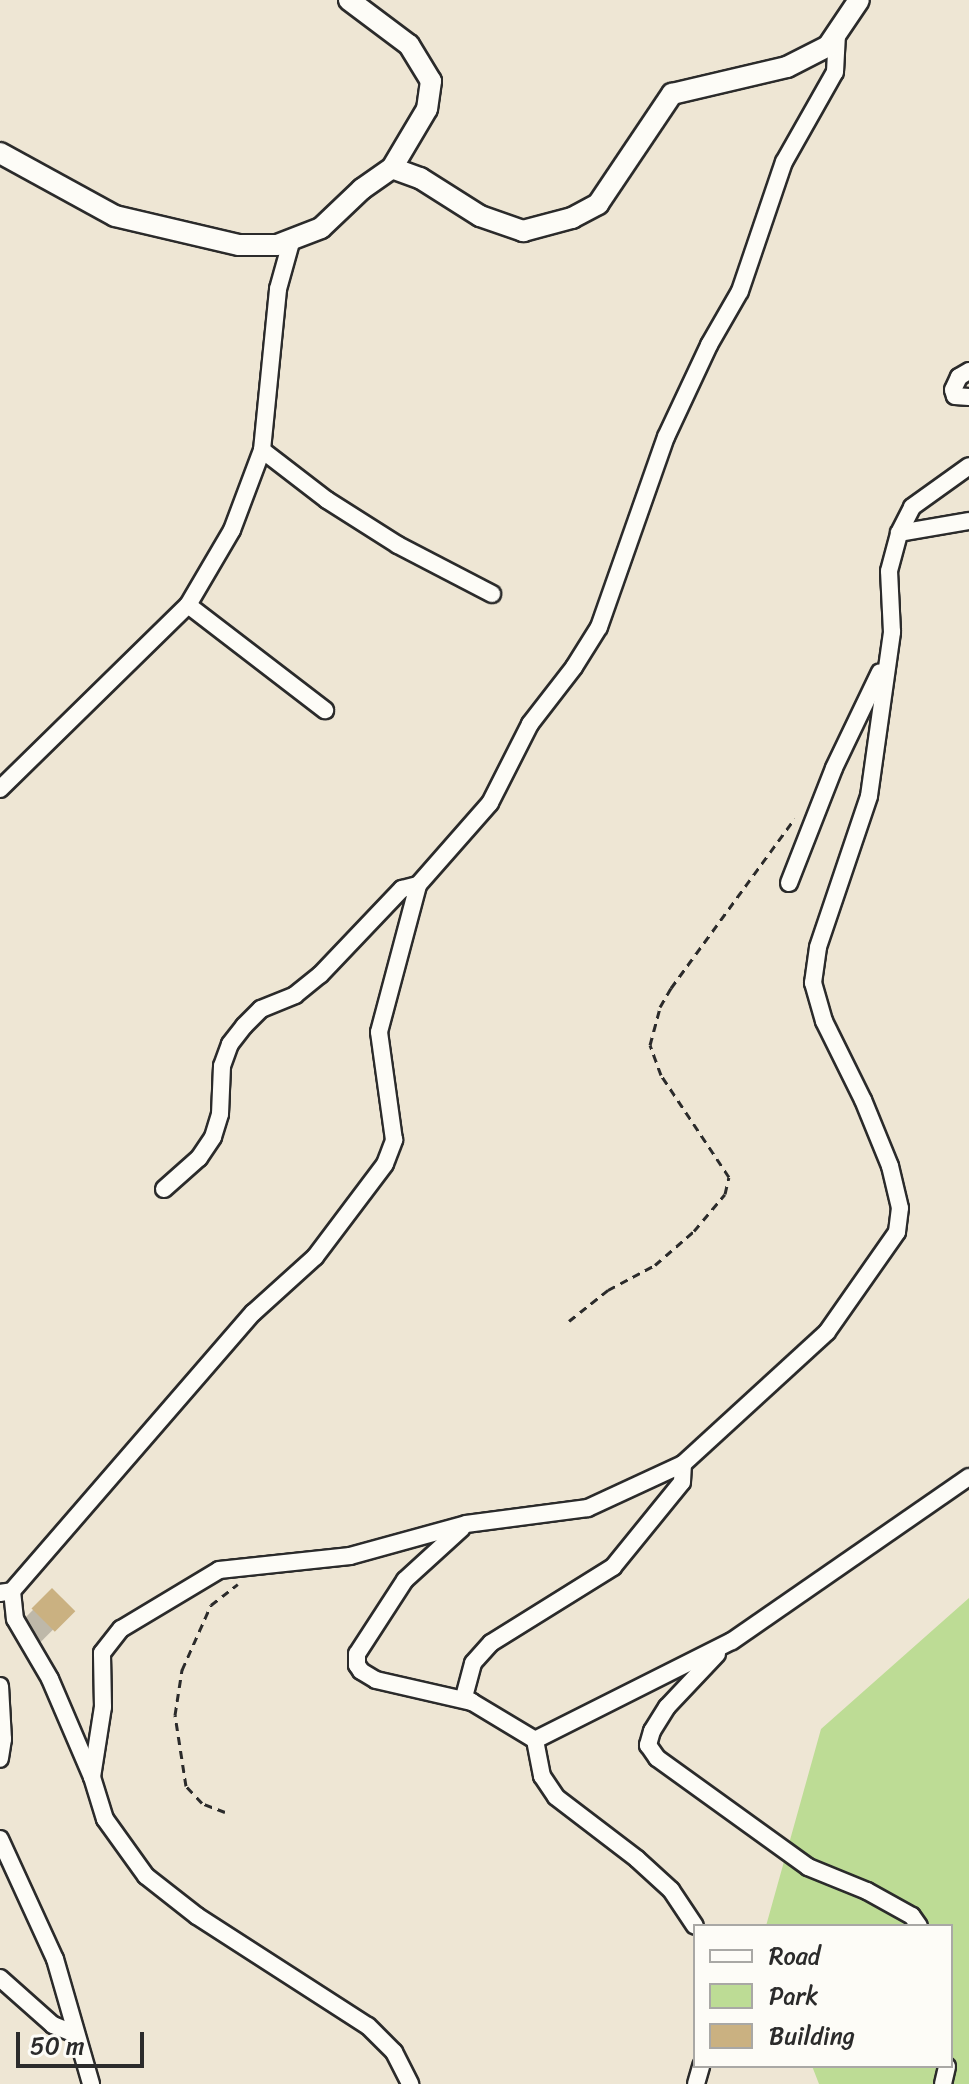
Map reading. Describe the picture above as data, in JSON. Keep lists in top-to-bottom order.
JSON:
{
  "legend": ["Road", "Park", "Building"],
  "scale_bar": "50 m"
}
